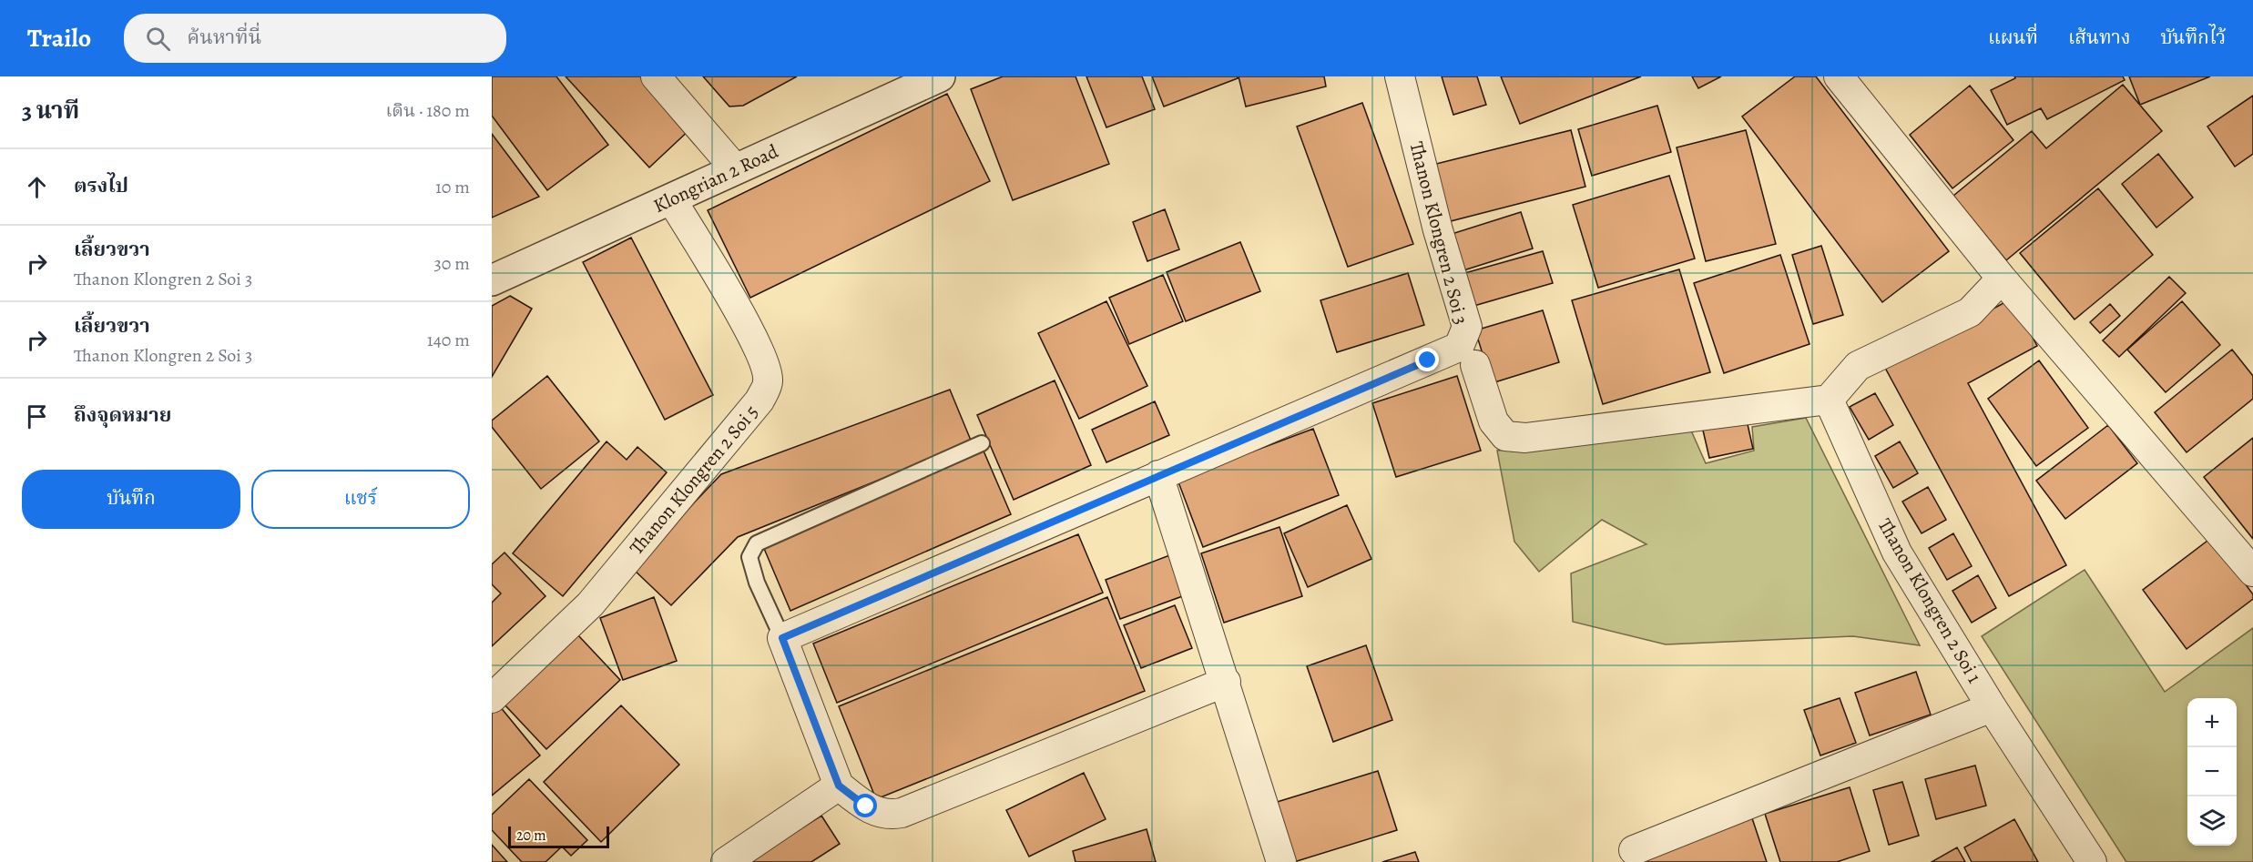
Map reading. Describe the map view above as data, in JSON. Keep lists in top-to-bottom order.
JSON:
{
  "streets": {
    "street": [
      "Klongrian 2 Road",
      "Thanon Klongren 2 Soi 3",
      "Thanon Klongren 2 Soi 5",
      "Thanon Klongren 2 Soi 1"
    ]
  },
  "crossings": [
    ["Klongrian 2 Road", "Thanon Klongren 2 Soi 5"]
  ],
  "scale_bar": "20 m",
  "page": {
    "header": "Trailo",
    "search": "ค้นหาที่นี่",
    "nav": ["แผนที่", "เส้นทาง", "บันทึกไว้"],
    "heading": ["3 นาที", "เดิน · 180 m"],
    "list": [
      ["ตรงไป", "10 m"],
      ["เลี้ยวขวา", "Thanon Klongren 2 Soi 3", "30 m"],
      ["เลี้ยวขวา", "Thanon Klongren 2 Soi 3", "140 m"],
      "ถึงจุดหมาย"
    ],
    "buttons": ["บันทึก", "แชร์"],
    "map_buttons": ["+", "−"],
    "scale": "20 m"
  }
}
